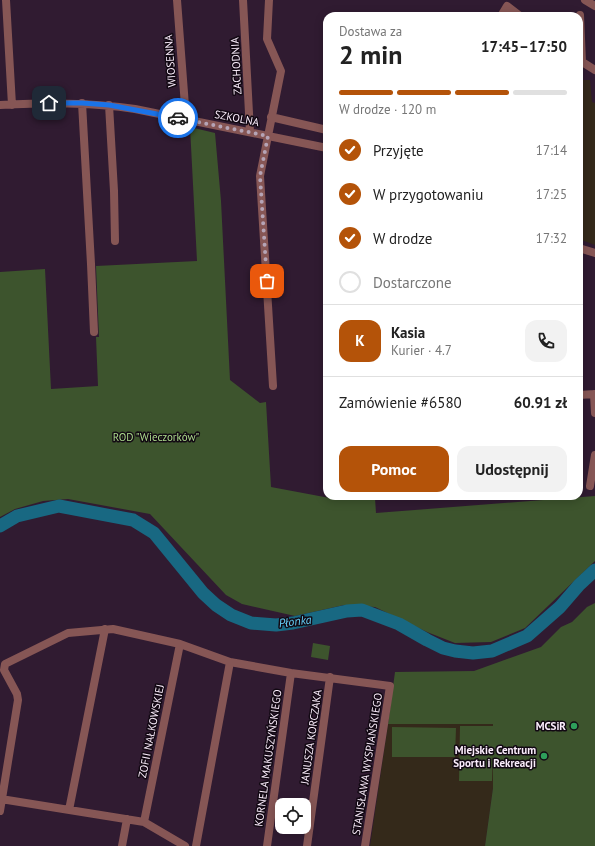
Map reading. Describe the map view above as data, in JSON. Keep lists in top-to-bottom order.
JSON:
{
  "streets": {
    "street": [
      "WIOSENNA",
      "ZACHODNIA",
      "SZKOLNA",
      "ZOFII NAŁKOWSKIEJ",
      "JANUSZA KORCZAKA",
      "KORNELA MAKUSZYŃSKIEGO",
      "STANISŁAWA WYSPIAŃSKIEGO"
    ]
  },
  "crossings": [
    ["WIOSENNA", "SZKOLNA"],
    ["ZACHODNIA", "SZKOLNA"],
    ["JANUSZA KORCZAKA", "STANISŁAWA WYSPIAŃSKIEGO"]
  ],
  "water": ["Płonka"],
  "parks": ["ROD \"Wieczorków\""],
  "places": ["MCSiR", "Miejskie Centrum Sportu i Rekreacji"],
  "page": {
    "heading": ["2 min", "Dostawa za", "17:45–17:50"],
    "panel": [
      "Kasia",
      "Kurier · 4.7",
      "Zamówienie #6580",
      "60.91 zł"
    ],
    "bar": "W drodze · 120 m",
    "list": [
      ["Przyjęte", "17:14"],
      ["W przygotowaniu", "17:25"],
      ["W drodze", "17:32"],
      "Dostarczone"
    ],
    "round": "K",
    "buttons": ["Pomoc", "Udostępnij"]
  }
}
